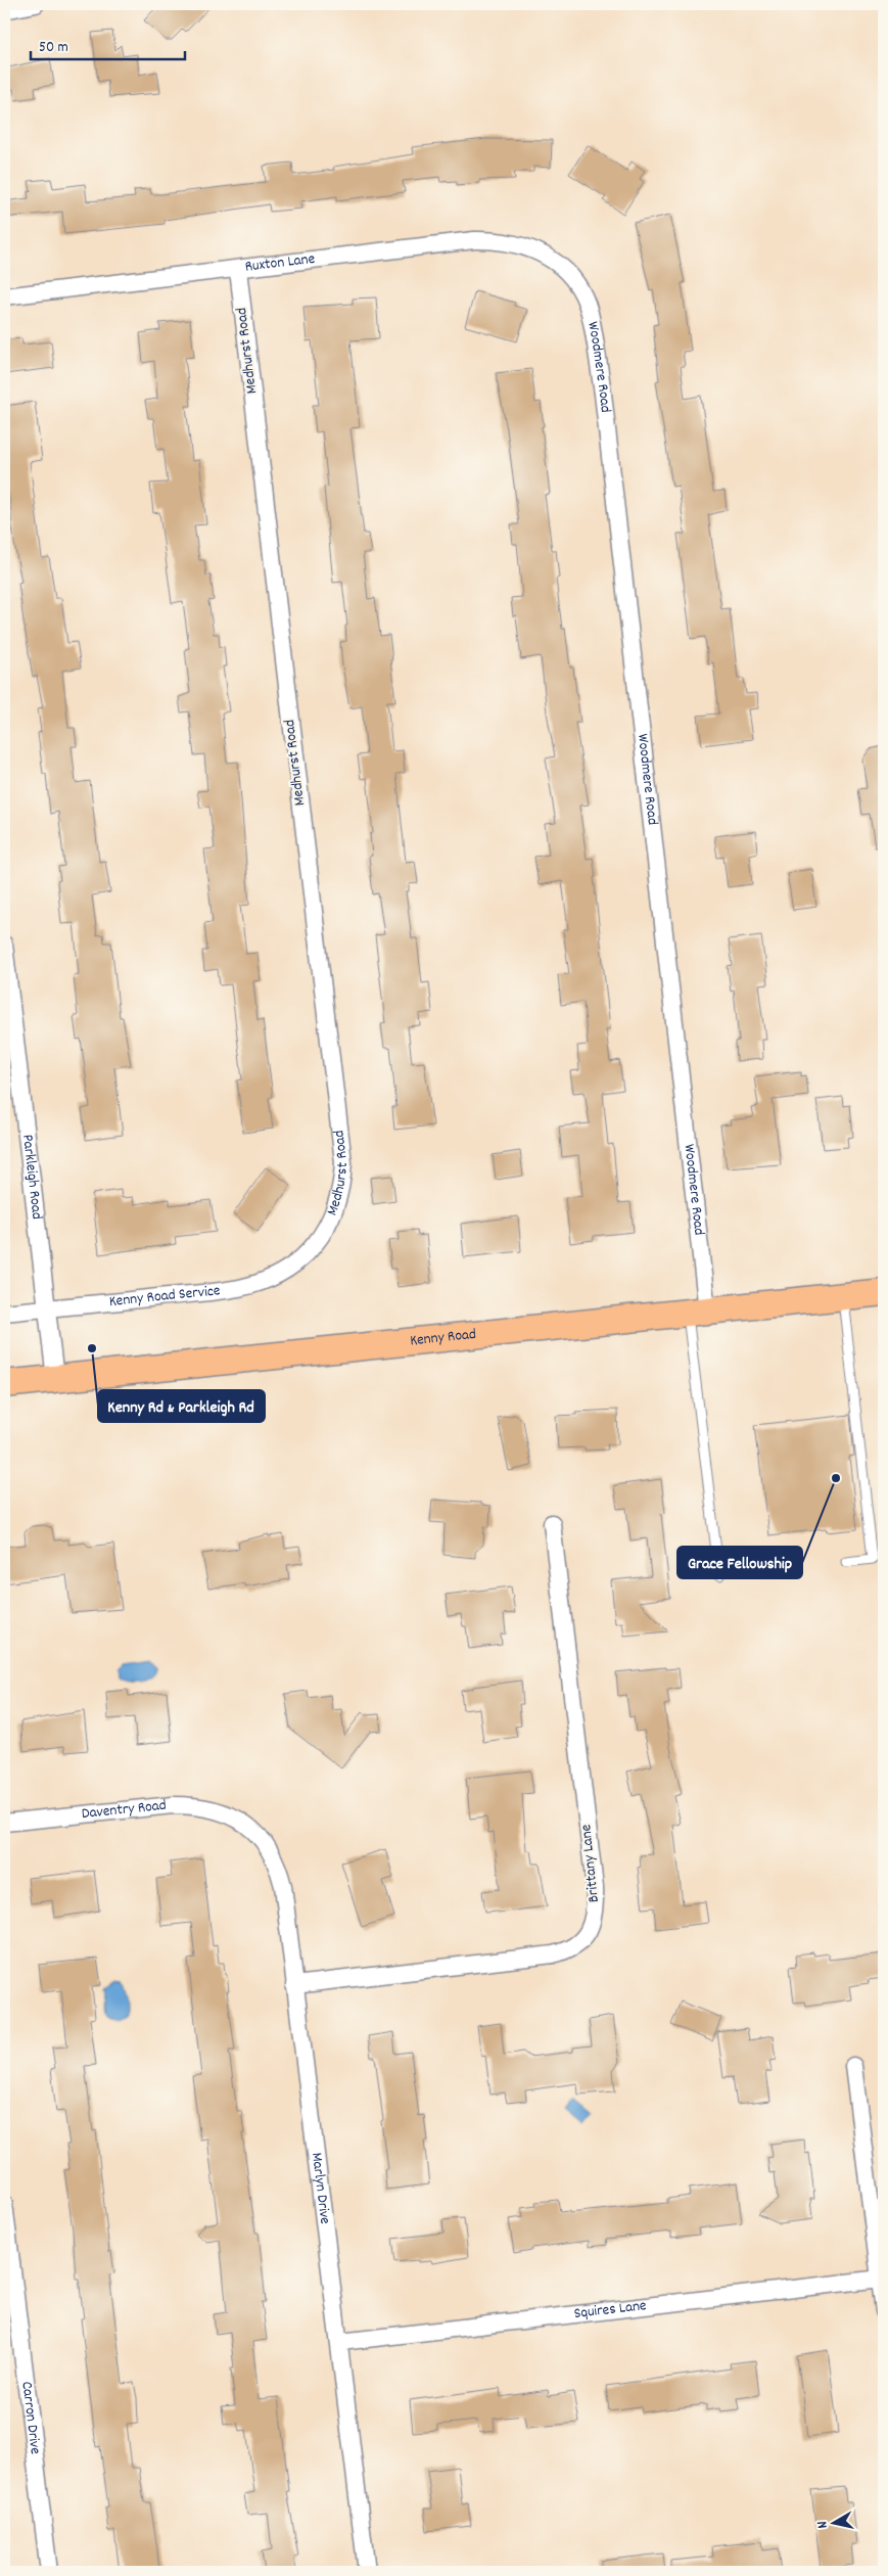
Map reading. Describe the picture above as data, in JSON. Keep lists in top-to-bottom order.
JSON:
{
  "streets": {
    "main road": ["Kenny Road"],
    "street": [
      "Ruxton Lane",
      "Medhurst Road",
      "Woodmere Road",
      "Parkleigh Road",
      "Kenny Road Service",
      "Daventry Road",
      "Brittany Lane",
      "Marlyn Drive",
      "Squires Lane",
      "Carron Drive"
    ]
  },
  "crossings": [
    ["Ruxton Lane", "Medhurst Road"],
    ["Ruxton Lane", "Woodmere Road"],
    ["Medhurst Road", "Kenny Road Service"],
    ["Woodmere Road", "Kenny Road"],
    ["Parkleigh Road", "Kenny Road Service"],
    ["Parkleigh Road", "Kenny Road"],
    ["Daventry Road", "Marlyn Drive"],
    ["Brittany Lane", "Marlyn Drive"],
    ["Marlyn Drive", "Squires Lane"]
  ],
  "places": ["Kenny Rd & Parkleigh Rd", "Grace Fellowship"],
  "scale_bar": "50 m",
  "north": "left"
}
